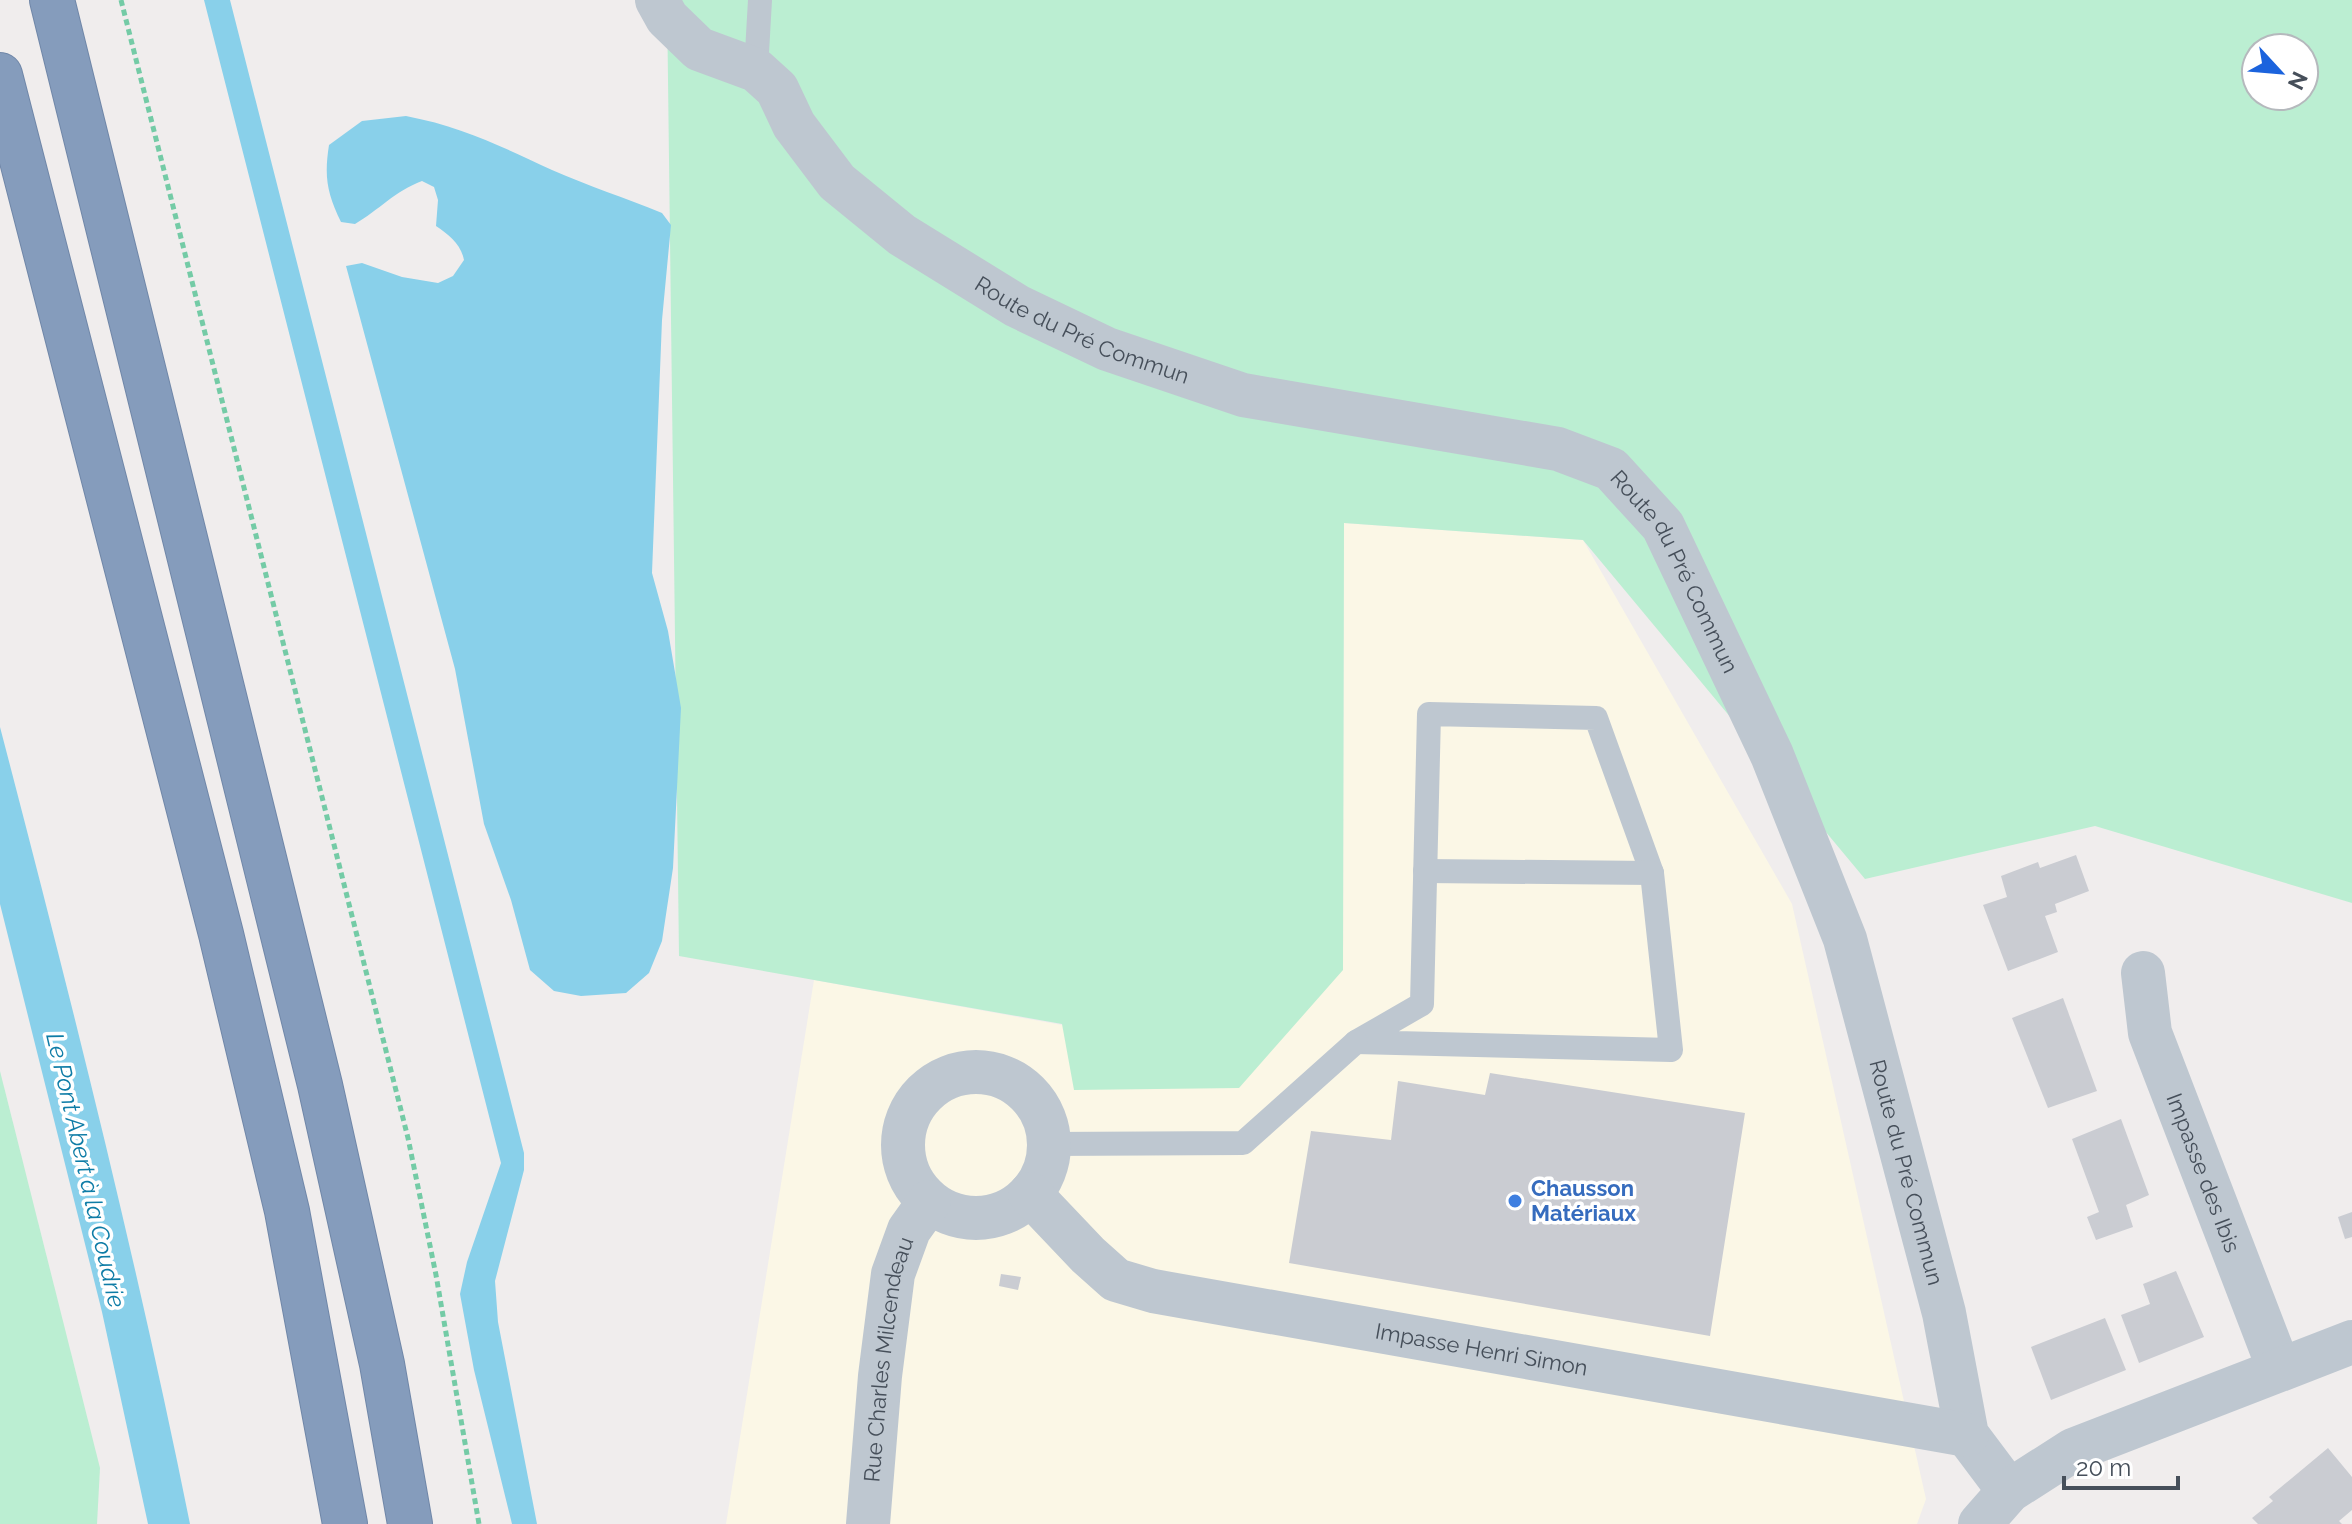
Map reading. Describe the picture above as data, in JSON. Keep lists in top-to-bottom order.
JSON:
{
  "streets": {
    "street": [
      "Route du Pré Commun",
      "Impasse des Ibis",
      "Impasse Henri Simon",
      "Rue Charles Milcendeau"
    ]
  },
  "crossings": [
    ["Route du Pré Commun", "Impasse Henri Simon"],
    ["Impasse Henri Simon", "Rue Charles Milcendeau"]
  ],
  "water": ["Le Pont Abert à la Coudrie"],
  "places": ["Chausson Matériaux"],
  "scale_bar": "20 m",
  "north": "bottom right"
}
